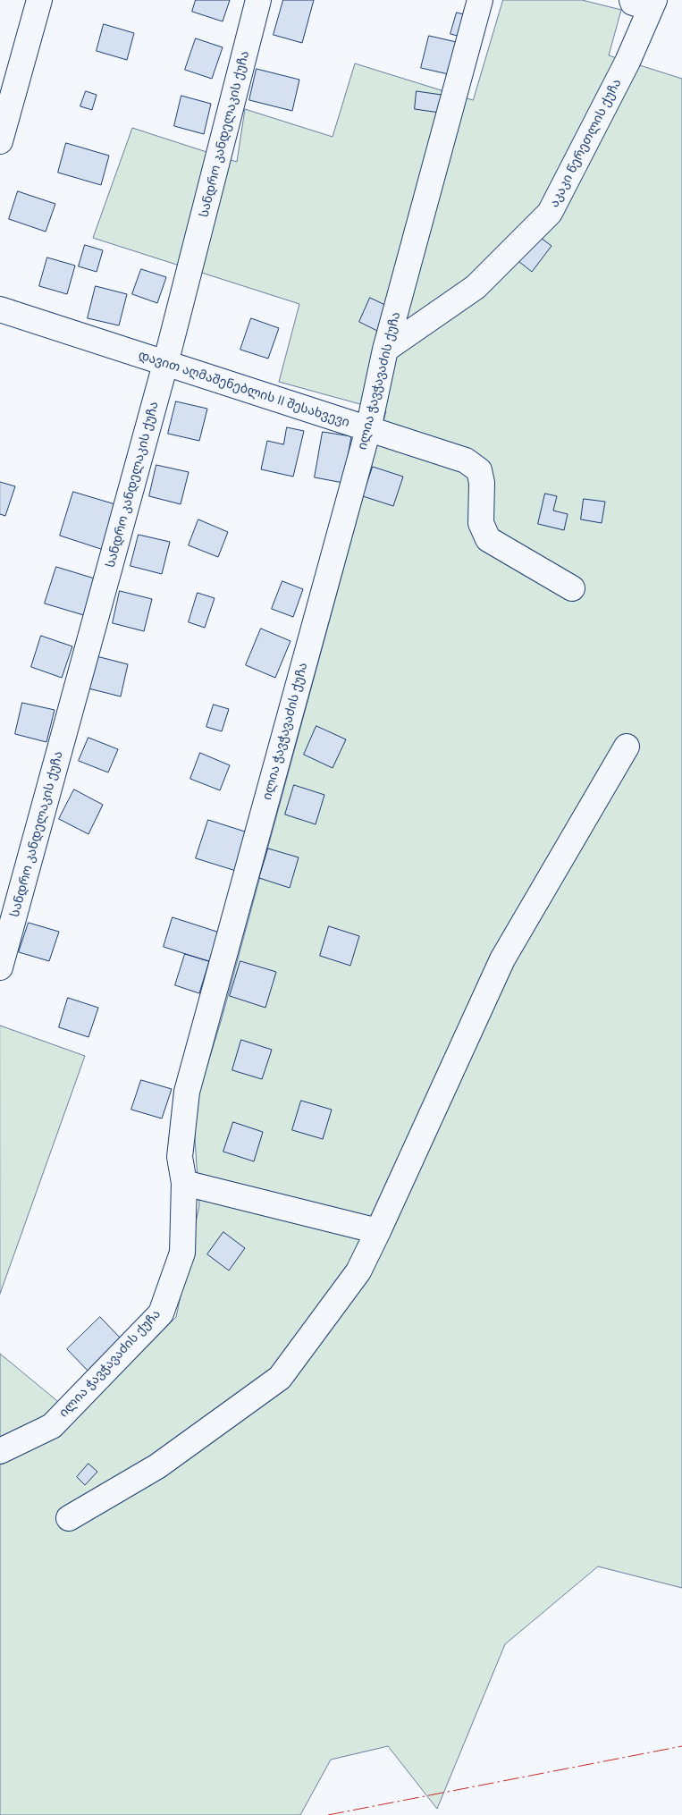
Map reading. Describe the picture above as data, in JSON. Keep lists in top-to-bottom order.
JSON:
{
  "streets": {
    "street": [
      "სანდრო კანდელაკის ქუჩა",
      "აკაკი წერეთლის ქუჩა",
      "ილია ჭავჭავაძის ქუჩა",
      "დავით აღმაშენებლის II შესახვევი"
    ]
  },
  "crossings": [
    ["სანდრო კანდელაკის ქუჩა", "დავით აღმაშენებლის II შესახვევი"],
    ["აკაკი წერეთლის ქუჩა", "ილია ჭავჭავაძის ქუჩა"],
    ["ილია ჭავჭავაძის ქუჩა", "დავით აღმაშენებლის II შესახვევი"]
  ]
}
